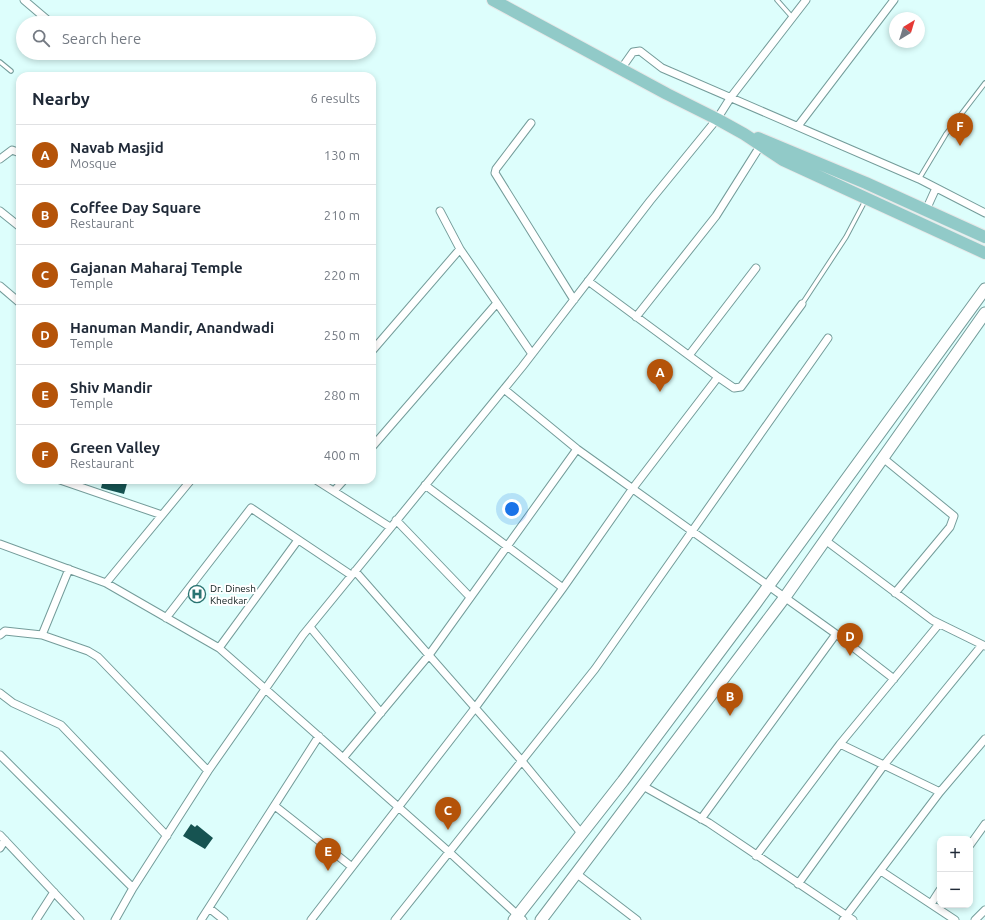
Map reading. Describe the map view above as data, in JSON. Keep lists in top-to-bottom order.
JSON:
{
  "places": {
    "hospital": ["Dr. Dinesh Khedkar"]
  },
  "north": "top right",
  "page": {
    "search": "Search here",
    "heading": ["Nearby", "6 results"],
    "pins": [
      "F",
      "A",
      "D",
      "B",
      "C",
      "E"
    ],
    "list": [
      {
        "mark": "A",
        "name": "Navab Masjid",
        "note": "Mosque",
        "value": "130 m"
      },
      {
        "mark": "B",
        "name": "Coffee Day Square",
        "note": "Restaurant",
        "value": "210 m"
      },
      {
        "mark": "C",
        "name": "Gajanan Maharaj Temple",
        "note": "Temple",
        "value": "220 m"
      },
      {
        "mark": "D",
        "name": "Hanuman Mandir, Anandwadi",
        "note": "Temple",
        "value": "250 m"
      },
      {
        "mark": "E",
        "name": "Shiv Mandir",
        "note": "Temple",
        "value": "280 m"
      },
      {
        "mark": "F",
        "name": "Green Valley",
        "note": "Restaurant",
        "value": "400 m"
      }
    ],
    "map_buttons": ["+", "−"]
  }
}
